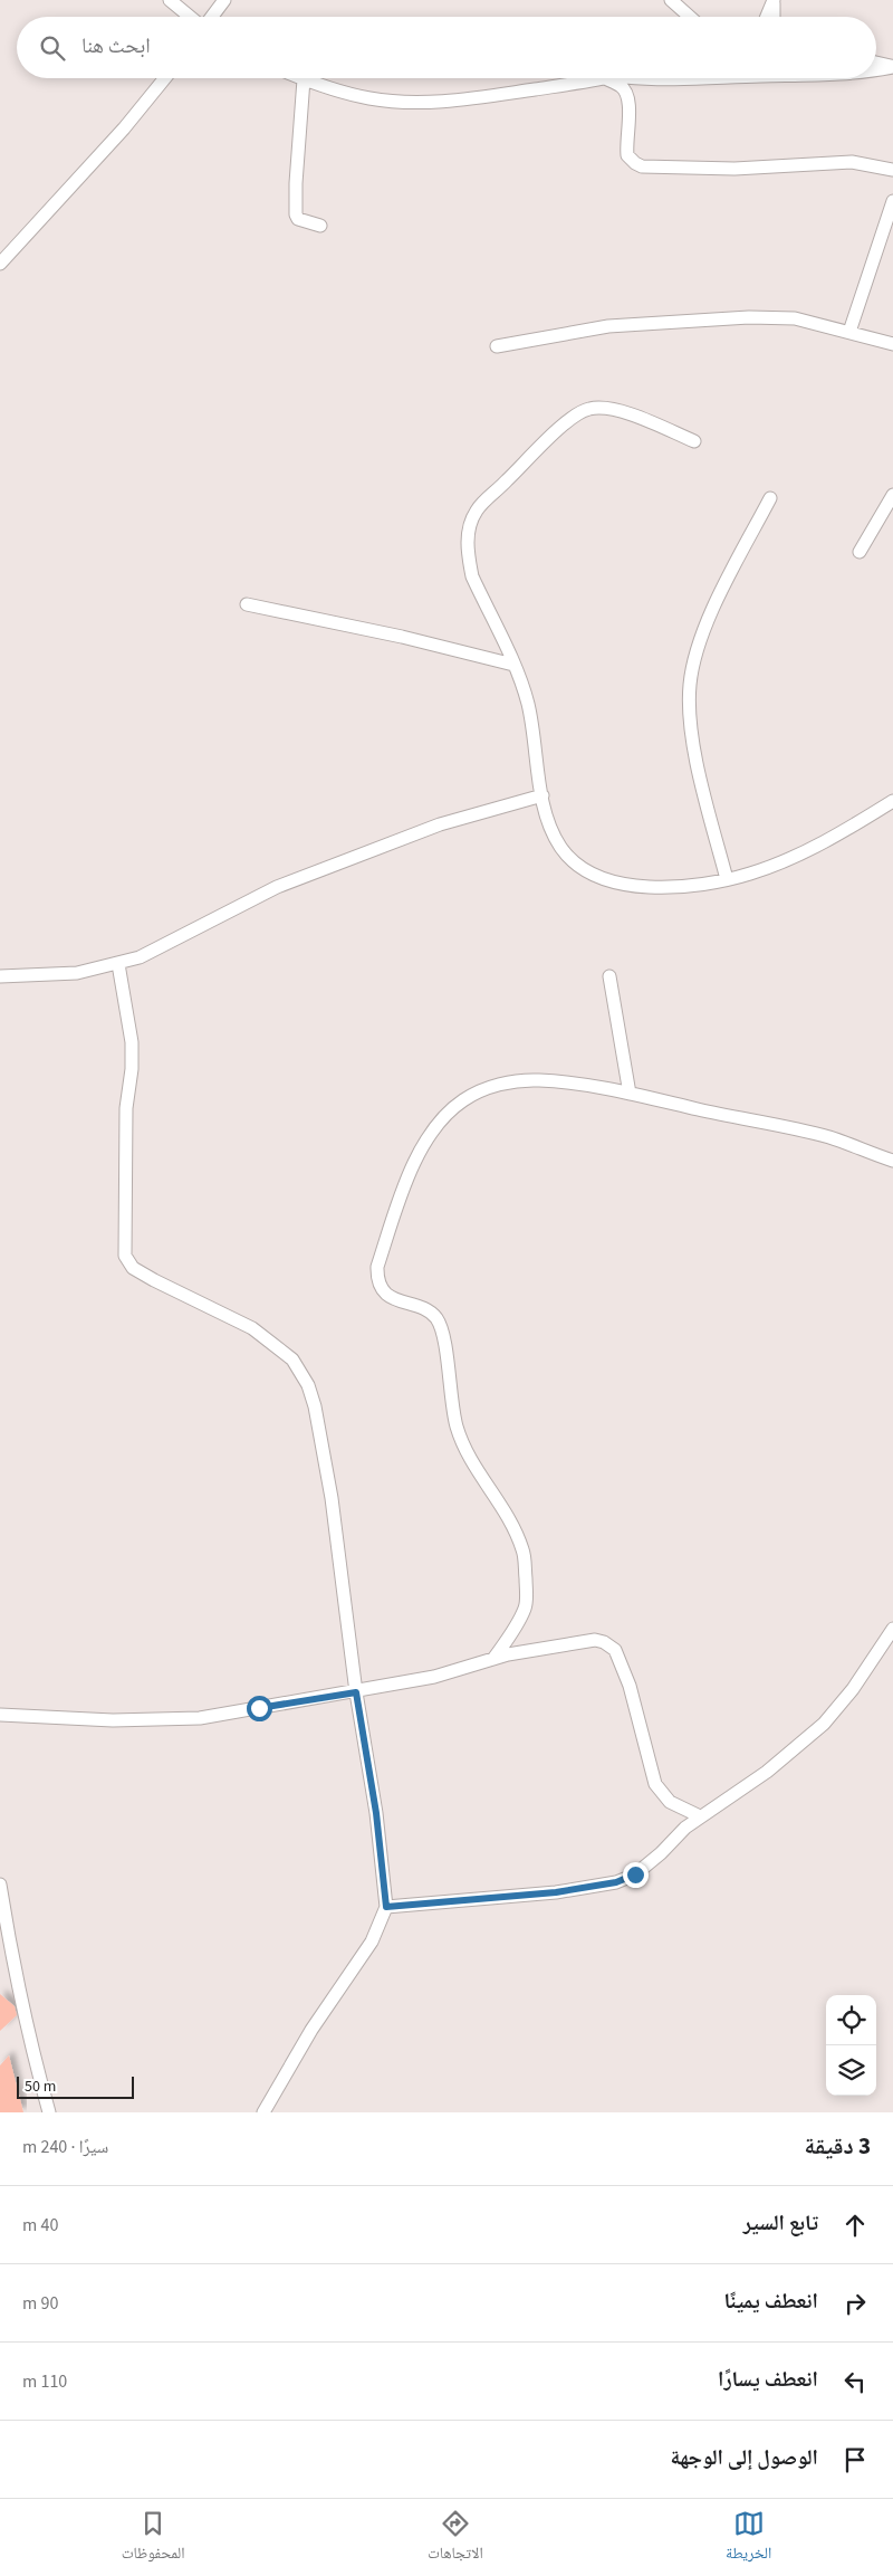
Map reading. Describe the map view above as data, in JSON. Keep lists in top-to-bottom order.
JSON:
{
  "scale_bar": "50 m",
  "page": {
    "search": "ابحث هنا",
    "scale": "50 m",
    "heading": ["3 دقيقة", "سيرًا · 240 m"],
    "list": [
      ["تابع السير", "40 m"],
      ["انعطف يمينًا", "90 m"],
      ["انعطف يسارًا", "110 m"],
      "الوصول إلى الوجهة"
    ],
    "nav": ["الخريطة", "الاتجاهات", "المحفوظات"]
  }
}
